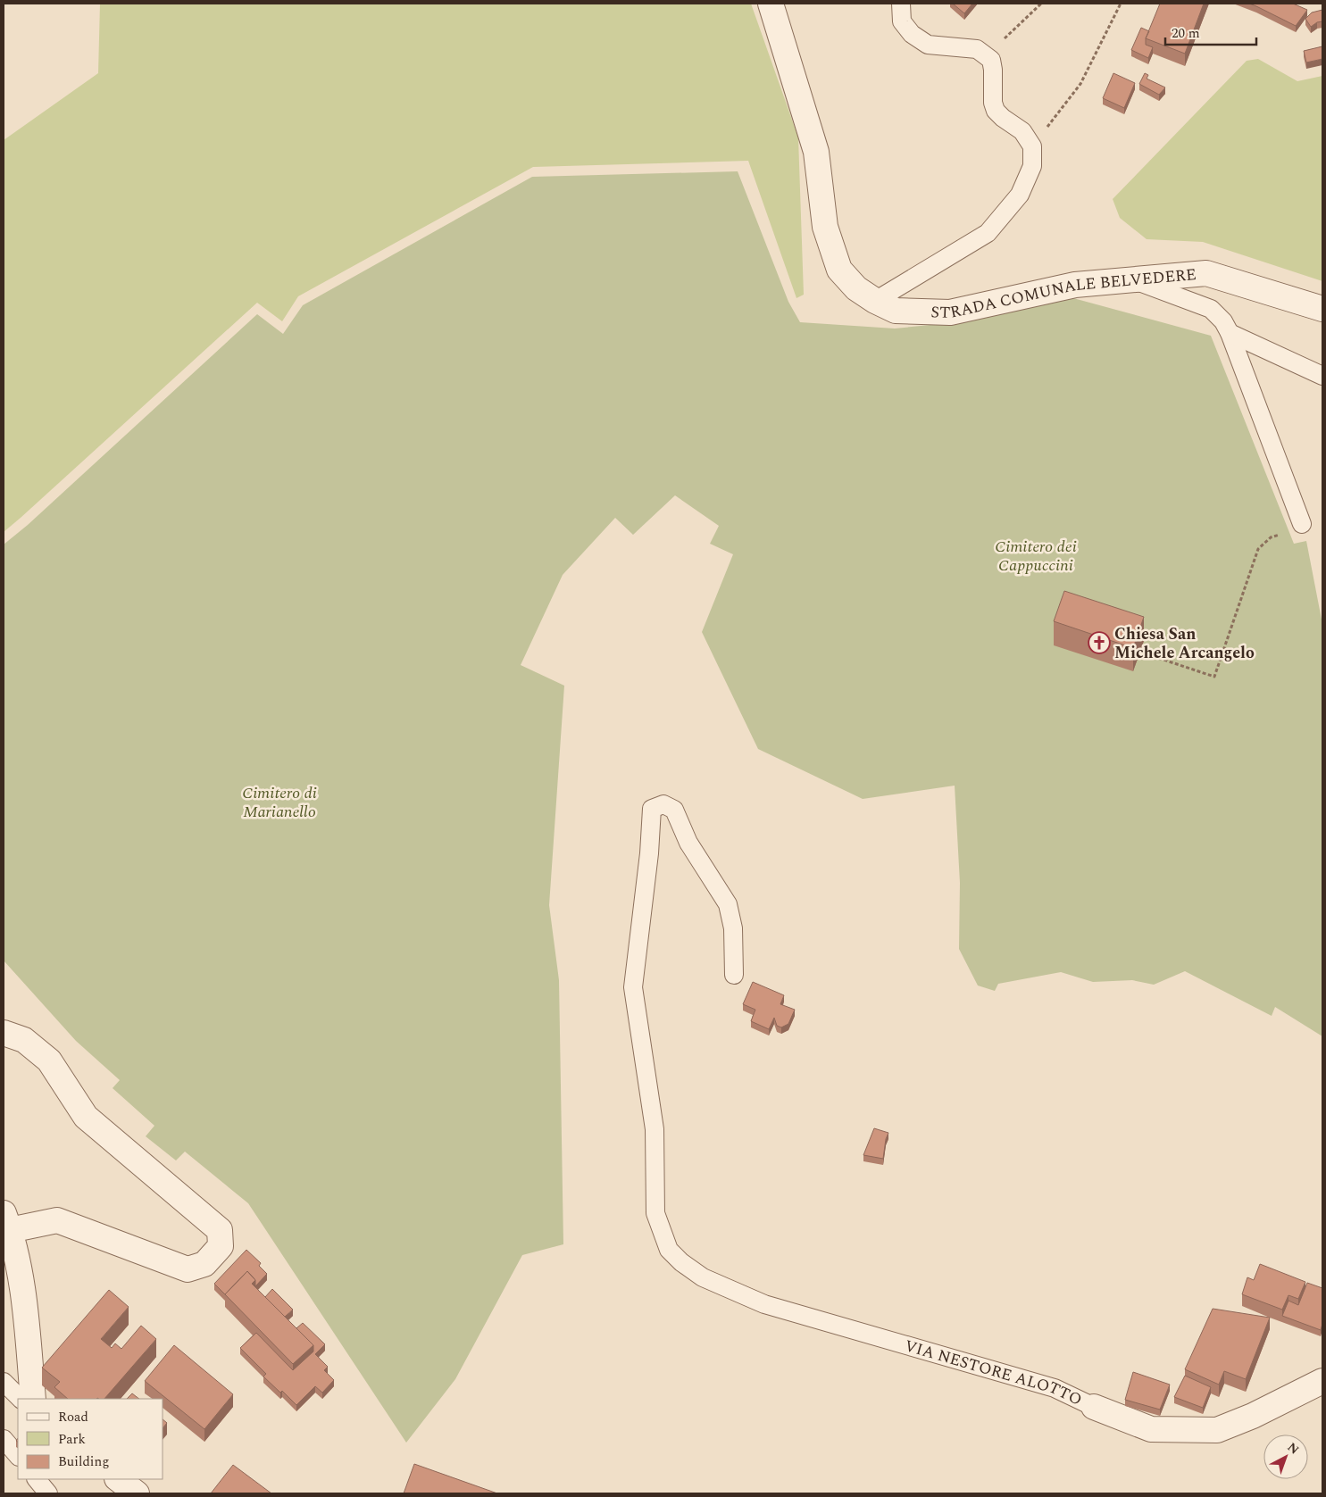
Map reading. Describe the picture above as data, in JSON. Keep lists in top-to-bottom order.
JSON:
{
  "streets": {
    "street": ["STRADA COMUNALE BELVEDERE", "VIA NESTORE ALOTTO"]
  },
  "parks": ["Cimitero dei Cappuccini", "Cimitero di Marianello"],
  "places": {
    "church": ["Chiesa San Michele Arcangelo"]
  },
  "legend": ["Road", "Park", "Building"],
  "scale_bar": "20 m",
  "north": "top right"
}
